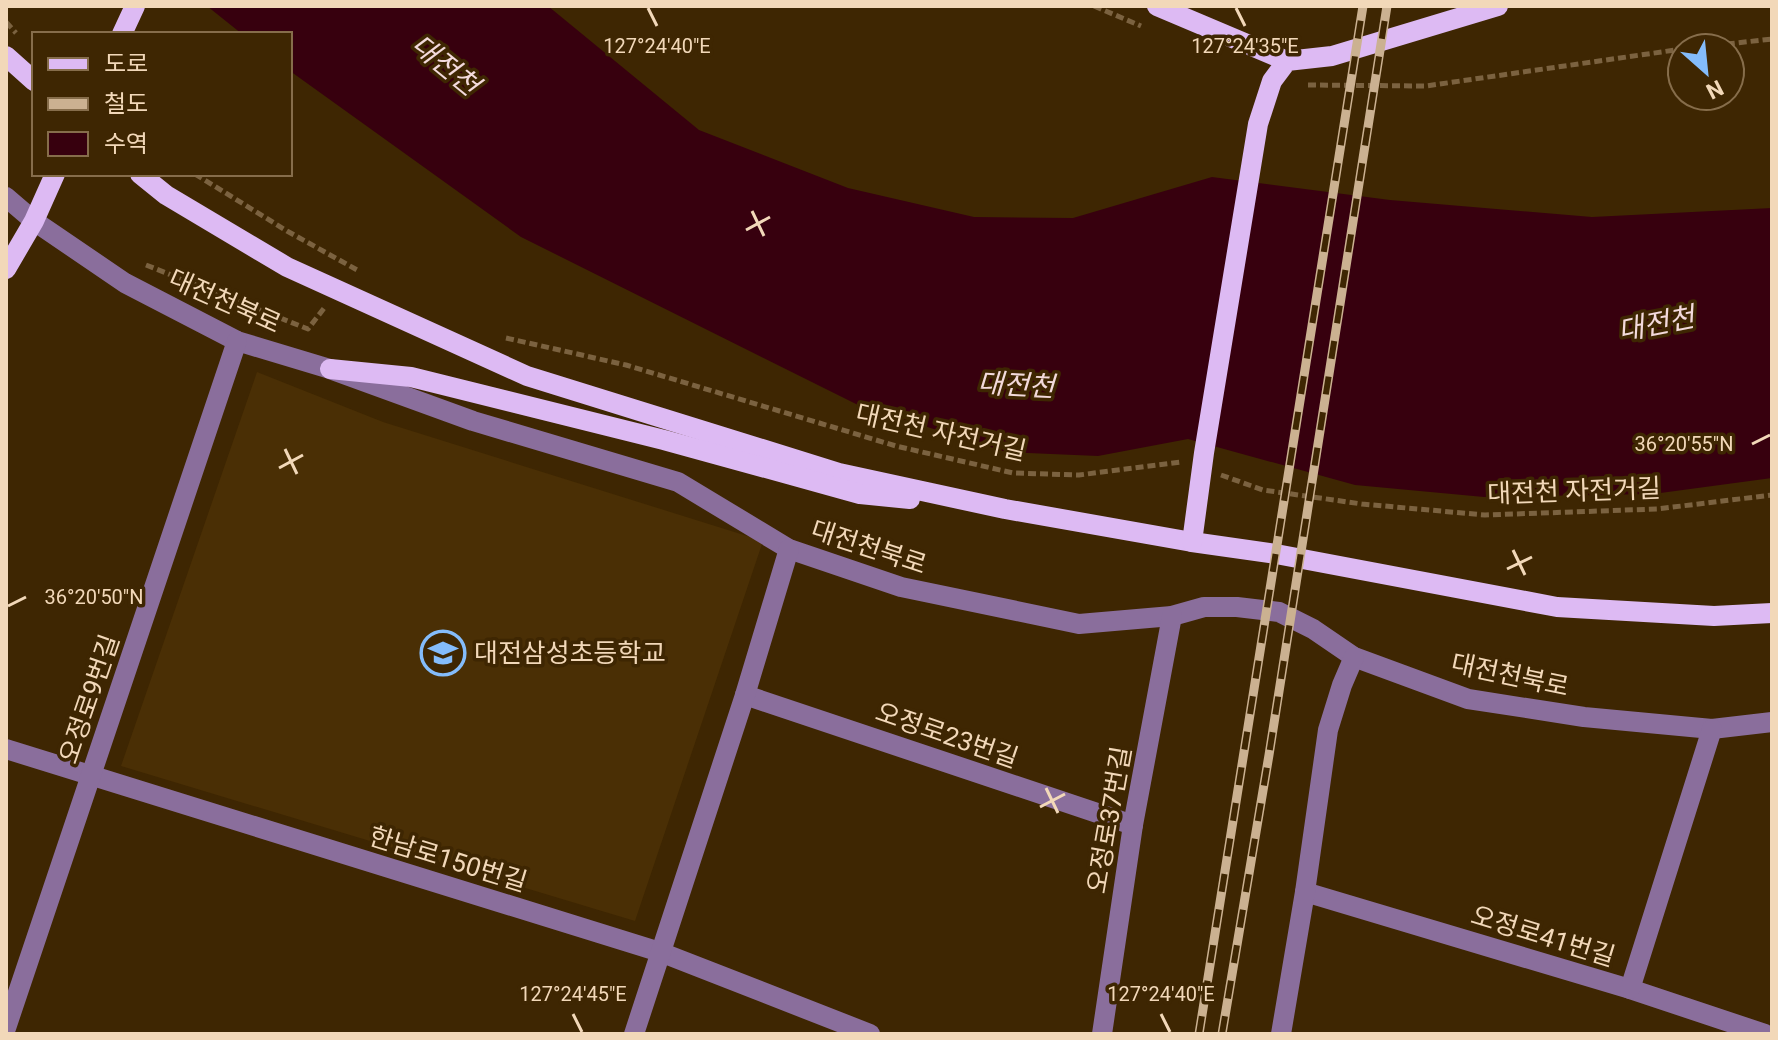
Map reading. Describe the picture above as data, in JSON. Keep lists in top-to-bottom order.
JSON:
{
  "streets": {
    "street": [
      "대전천북로",
      "오정로9번길",
      "오정로23번길",
      "오정로37번길",
      "한남로150번길",
      "오정로41번길"
    ],
    "path": ["대전천 자전거길"]
  },
  "crossings": [
    ["대전천북로", "오정로9번길"],
    ["대전천북로", "오정로37번길"],
    ["오정로9번길", "한남로150번길"],
    ["오정로23번길", "오정로37번길"]
  ],
  "water": ["대전천"],
  "places": {
    "school or university": ["대전삼성초등학교"]
  },
  "legend": ["도로", "철도", "수역"],
  "north": "bottom right",
  "coordinates": [
    "127°24'40\"E",
    "127°24'35\"E",
    "36°20'55\"N",
    "36°20'50\"N",
    "127°24'45\"E"
  ]
}
